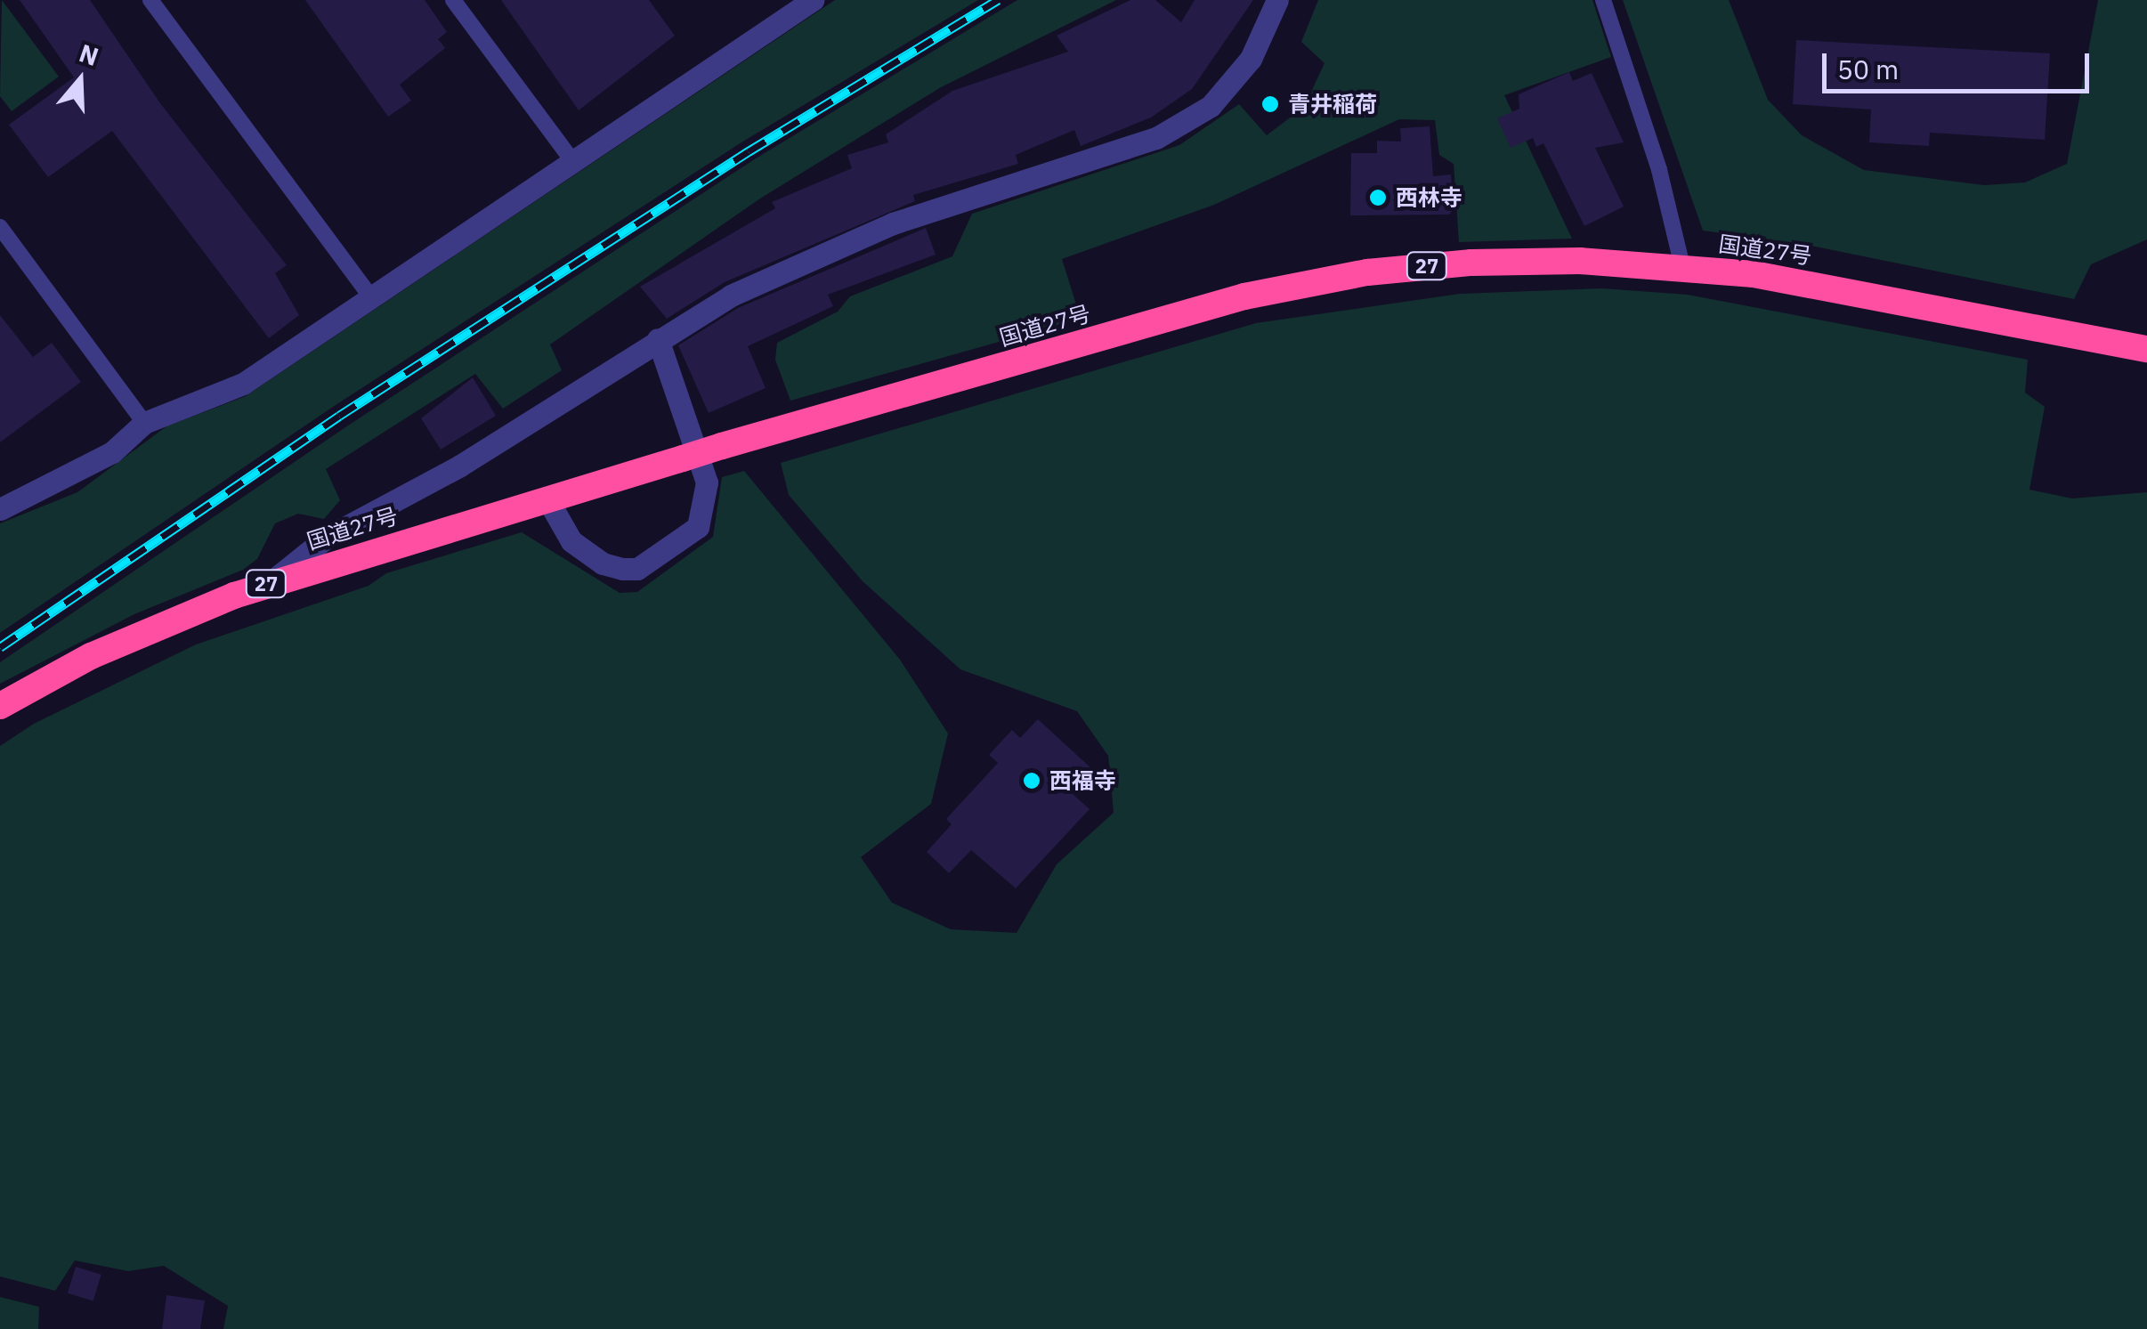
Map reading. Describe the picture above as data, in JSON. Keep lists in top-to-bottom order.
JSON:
{
  "streets": {
    "highway": ["国道27号", "27"]
  },
  "places": ["青井稲荷", "西林寺", "西福寺"],
  "scale_bar": "50 m",
  "north": "top"
}
